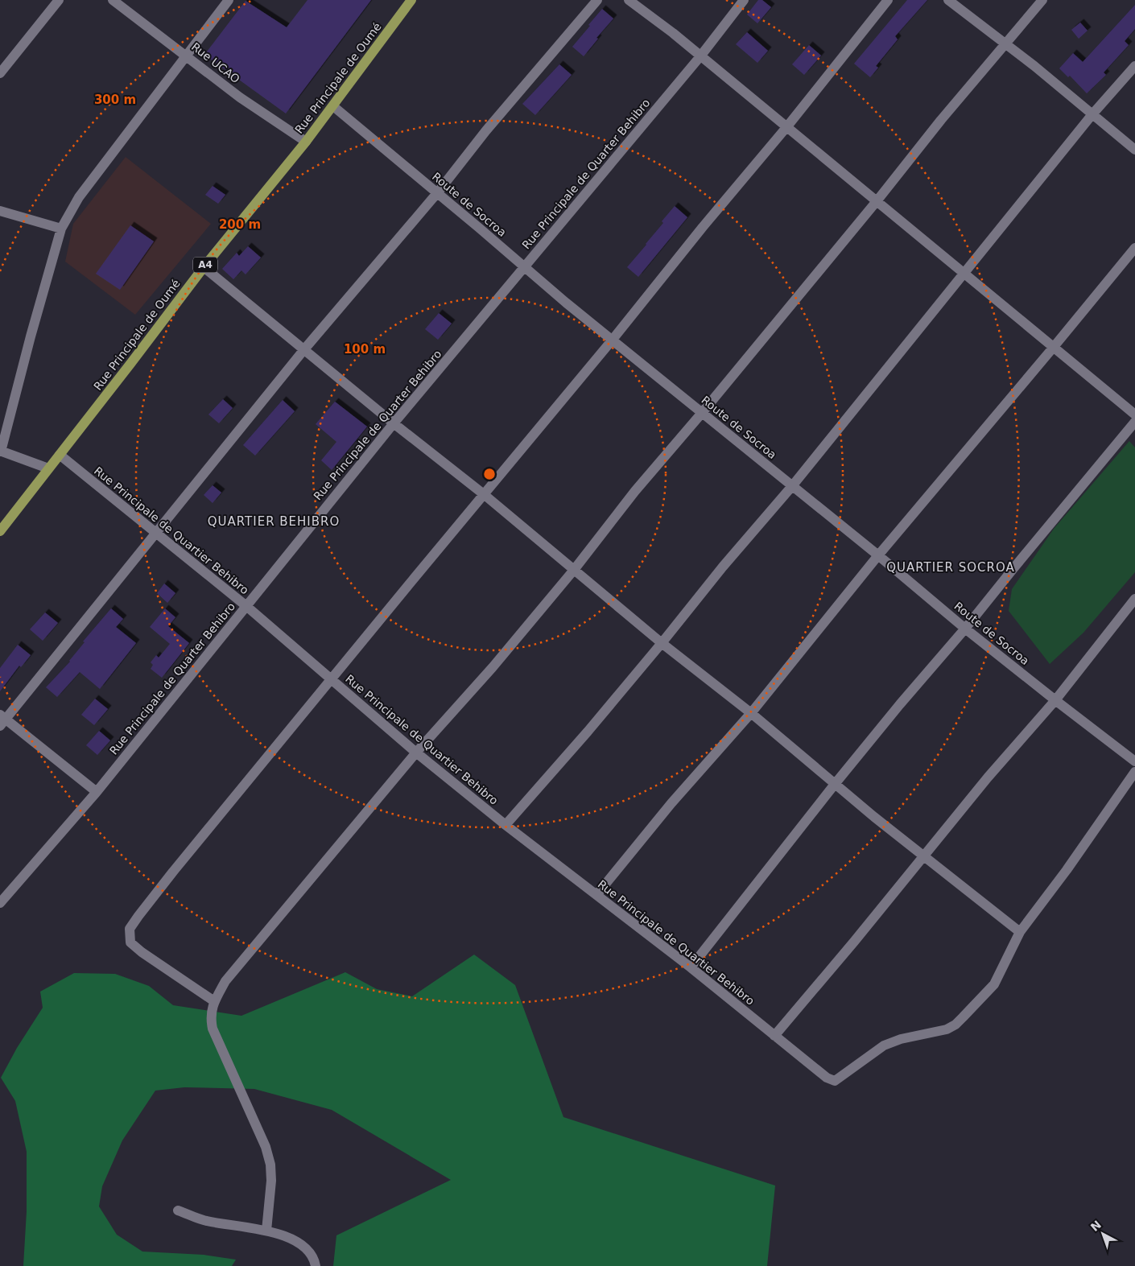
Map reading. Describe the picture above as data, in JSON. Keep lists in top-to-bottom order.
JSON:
{
  "streets": {
    "main road": ["Rue Principale de Oumé", "A4"],
    "street": [
      "Rue UCAO",
      "Rue Principale de Quarter Behibro",
      "Route de Socroa",
      "Rue Principale de Quartier Behibro"
    ]
  },
  "crossings": [
    ["Rue UCAO", "Rue Principale de Oumé"],
    ["Rue Principale de Oumé", "Route de Socroa"],
    ["Rue Principale de Oumé", "Rue Principale de Quartier Behibro"],
    ["Rue Principale de Quarter Behibro", "Route de Socroa"],
    ["Rue Principale de Quarter Behibro", "Rue Principale de Quartier Behibro"]
  ],
  "districts": ["QUARTIER BEHIBRO", "QUARTIER SOCROA"],
  "north": "top left",
  "rings": ["300 m", "200 m", "100 m"]
}
